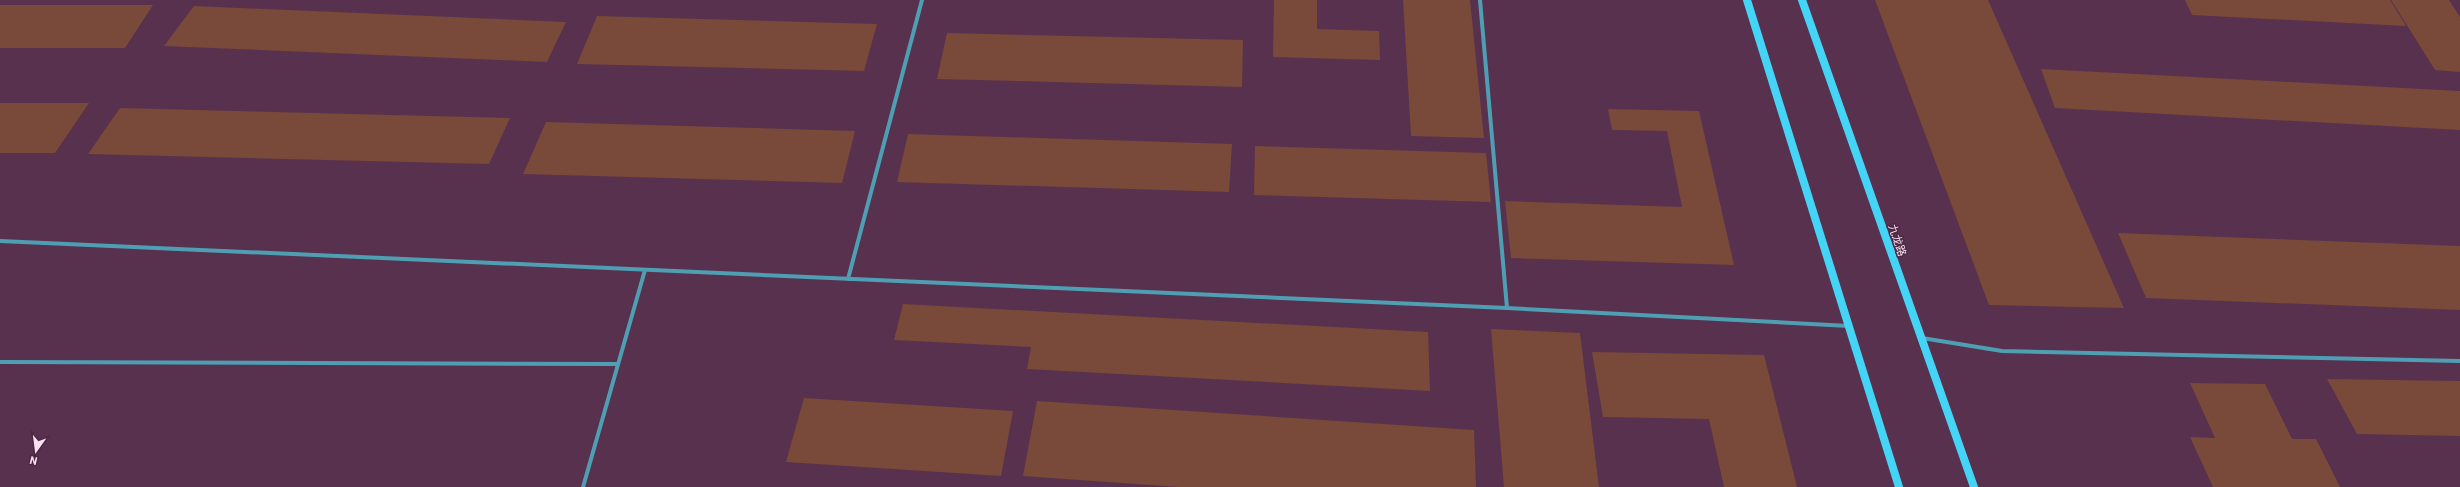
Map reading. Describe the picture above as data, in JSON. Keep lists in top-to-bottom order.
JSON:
{
  "streets": {
    "main road": ["九龙路"]
  },
  "north": "bottom"
}
